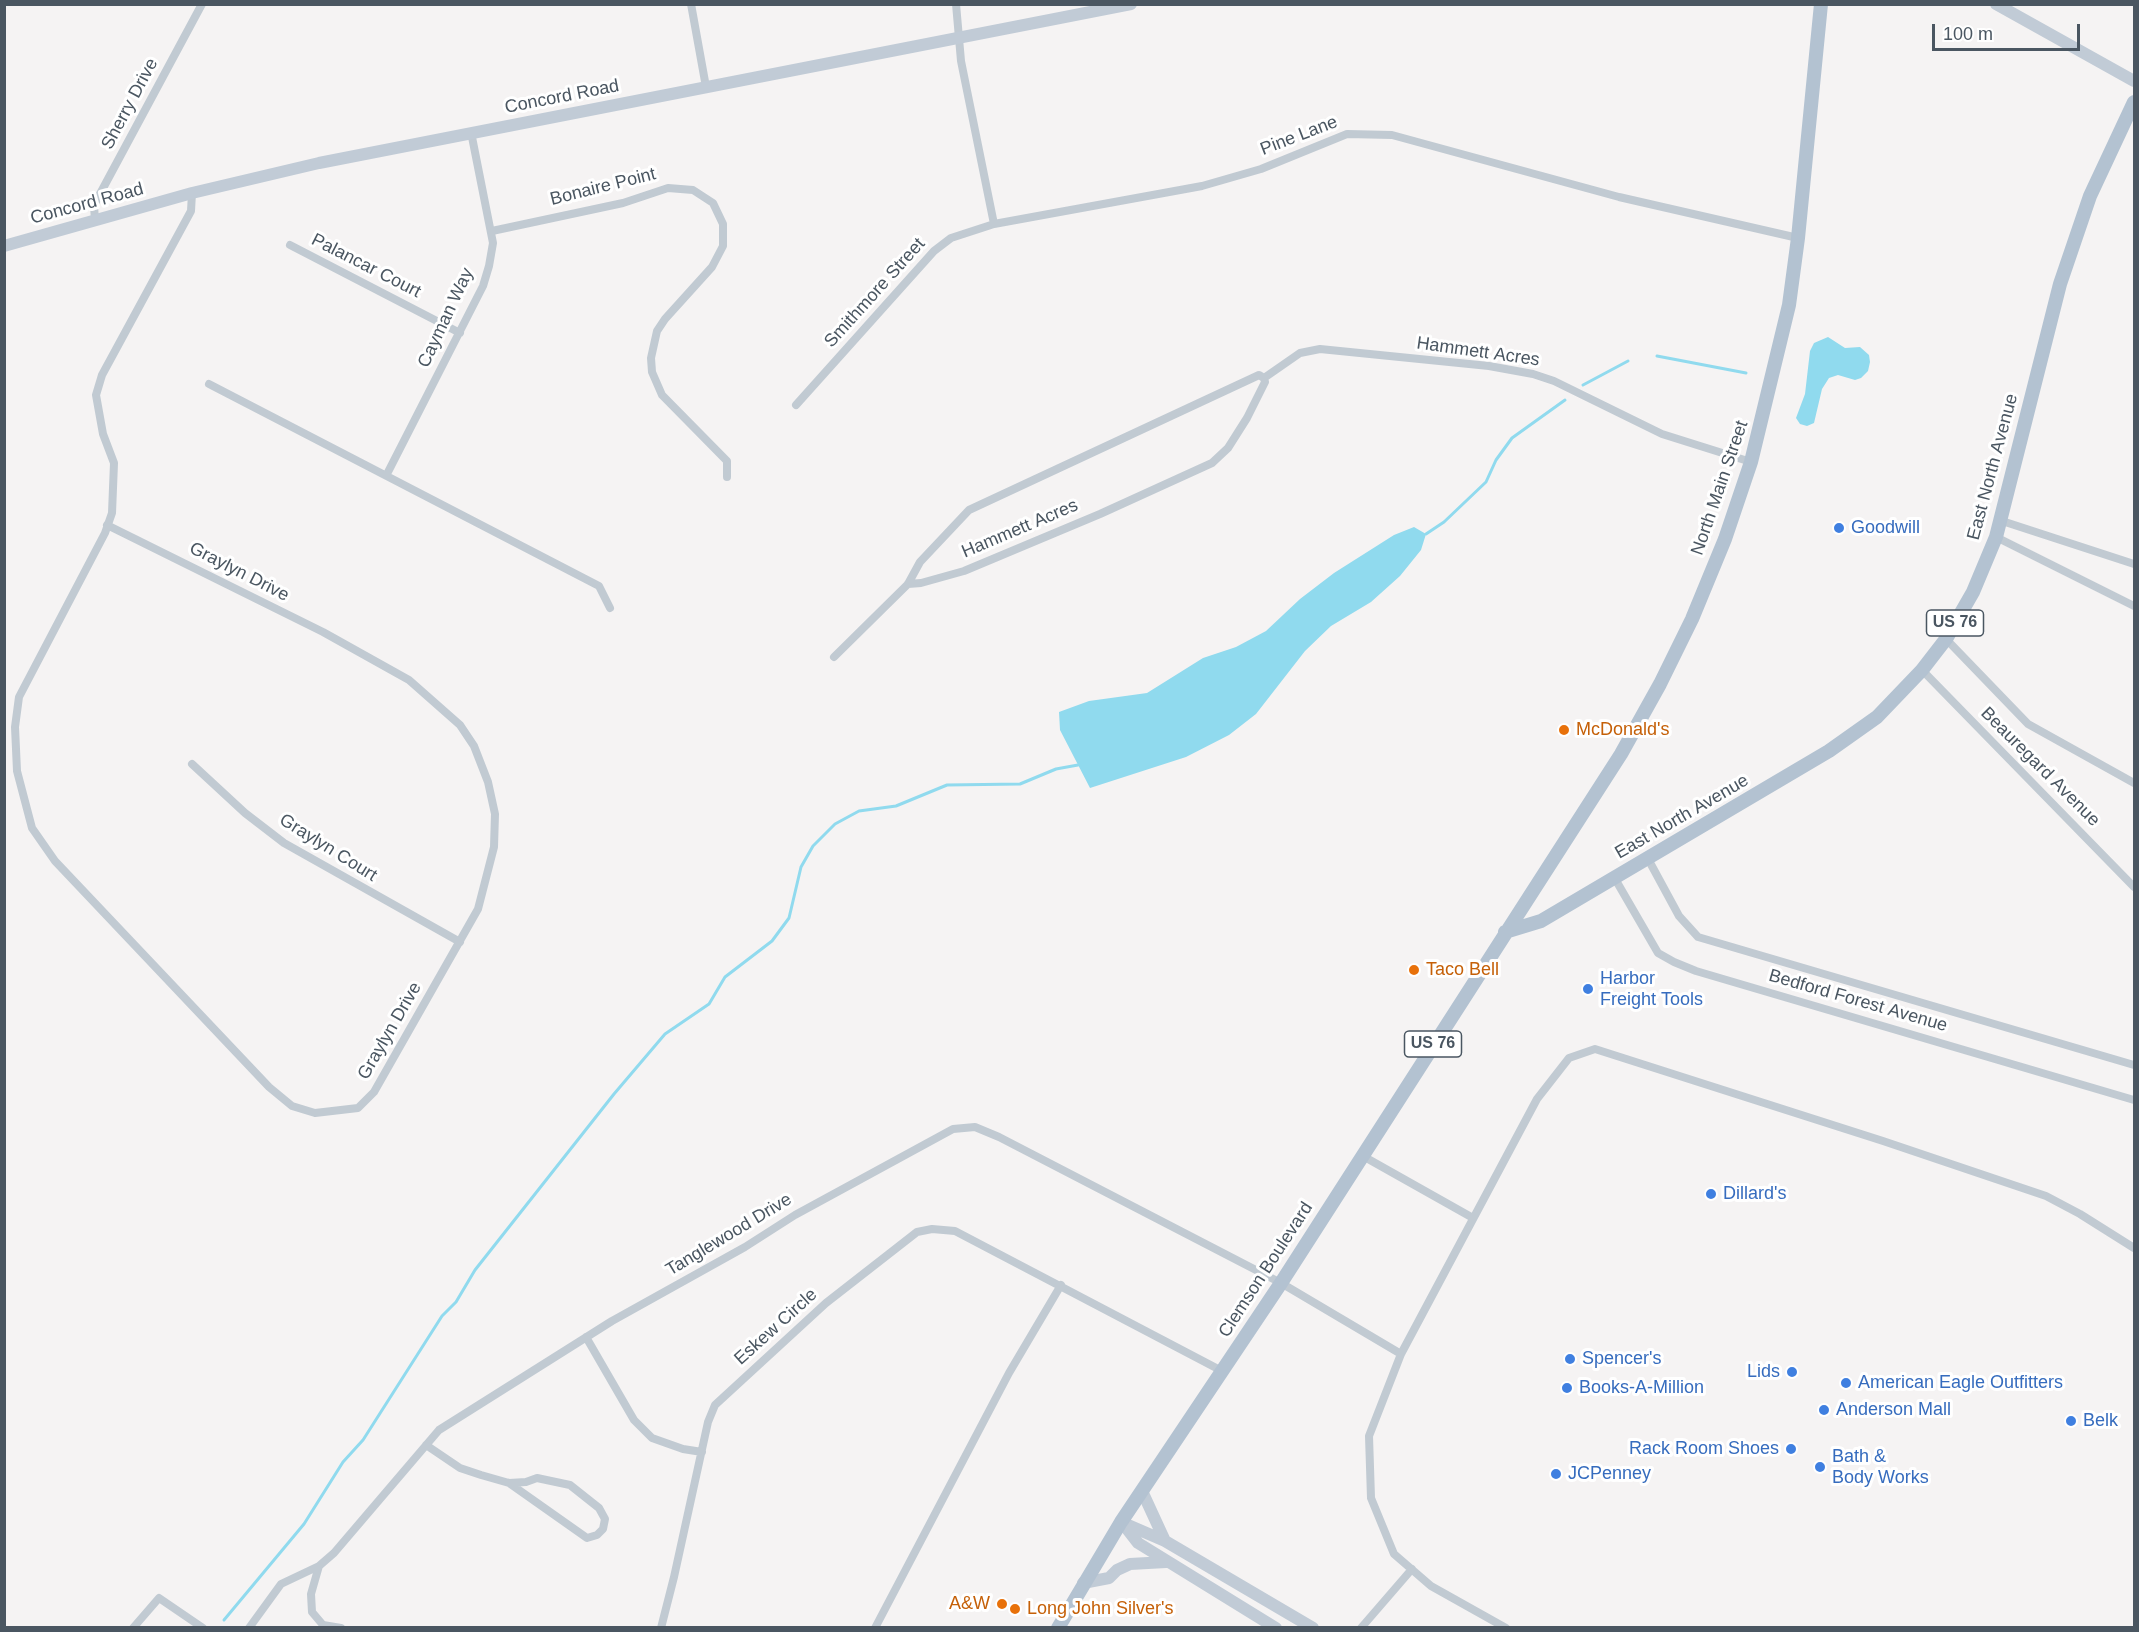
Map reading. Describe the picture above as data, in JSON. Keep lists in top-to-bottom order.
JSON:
{
  "streets": {
    "main road": [
      "East North Avenue",
      "North Main Street",
      "US 76",
      "Clemson Boulevard"
    ],
    "street": [
      "Concord Road",
      "Sherry Drive",
      "Pine Lane",
      "Bonaire Point",
      "Palancar Court",
      "Smithmore Street",
      "Cayman Way",
      "Hammett Acres",
      "Graylyn Drive",
      "Beauregard Avenue",
      "Graylyn Court",
      "Bedford Forest Avenue",
      "Tanglewood Drive",
      "Eskew Circle"
    ]
  },
  "crossings": [
    ["Concord Road", "Sherry Drive"],
    ["Concord Road", "Cayman Way"],
    ["Concord Road", "Graylyn Drive"],
    ["Pine Lane", "Smithmore Street"],
    ["Pine Lane", "North Main Street"],
    ["Bonaire Point", "Cayman Way"],
    ["Palancar Court", "Cayman Way"],
    ["Hammett Acres", "North Main Street"],
    ["East North Avenue", "North Main Street"],
    ["East North Avenue", "Beauregard Avenue"],
    ["East North Avenue", "Bedford Forest Avenue"],
    ["East North Avenue", "Clemson Boulevard"],
    ["North Main Street", "Clemson Boulevard"],
    ["Graylyn Drive", "Graylyn Court"],
    ["Tanglewood Drive", "Clemson Boulevard"],
    ["Clemson Boulevard", "Eskew Circle"]
  ],
  "places": [
    "Goodwill",
    "McDonald's",
    "Taco Bell",
    "Harbor Freight Tools",
    "Dillard's",
    "Spencer's",
    "Lids",
    "American Eagle Outfitters",
    "Books-A-Million",
    "Anderson Mall",
    "Belk",
    "Rack Room Shoes",
    "Bath & Body Works",
    "JCPenney",
    "A&W",
    "Long John Silver's"
  ],
  "scale_bar": "100 m"
}
